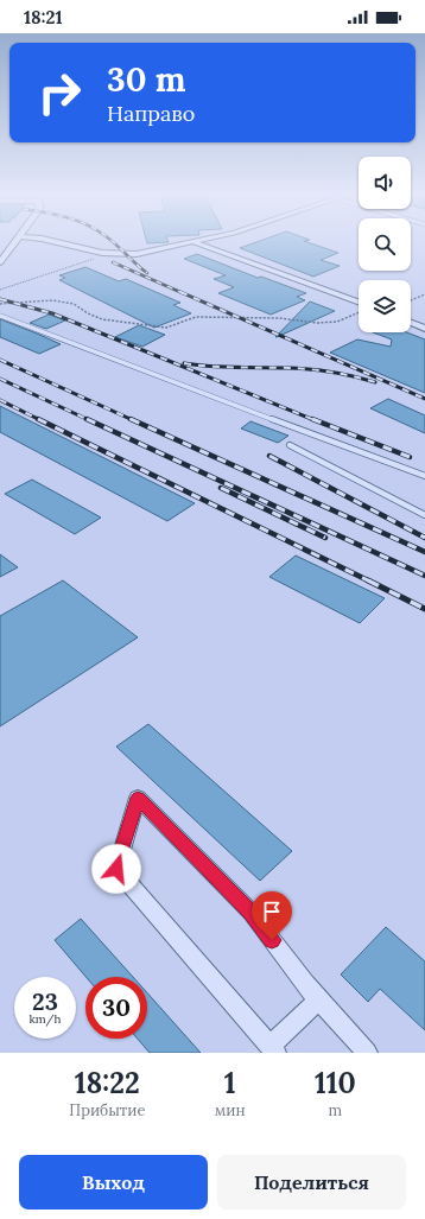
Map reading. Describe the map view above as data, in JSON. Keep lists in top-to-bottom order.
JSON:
{
  "page": {
    "status": "18:21",
    "turn": ["30 m", "Направо"],
    "speed": "23 km/h",
    "limit": "30",
    "eta": [
      "18:22",
      "Прибытие",
      "1",
      "мин",
      "110",
      "m"
    ],
    "buttons": ["Выход", "Поделиться"]
  }
}
